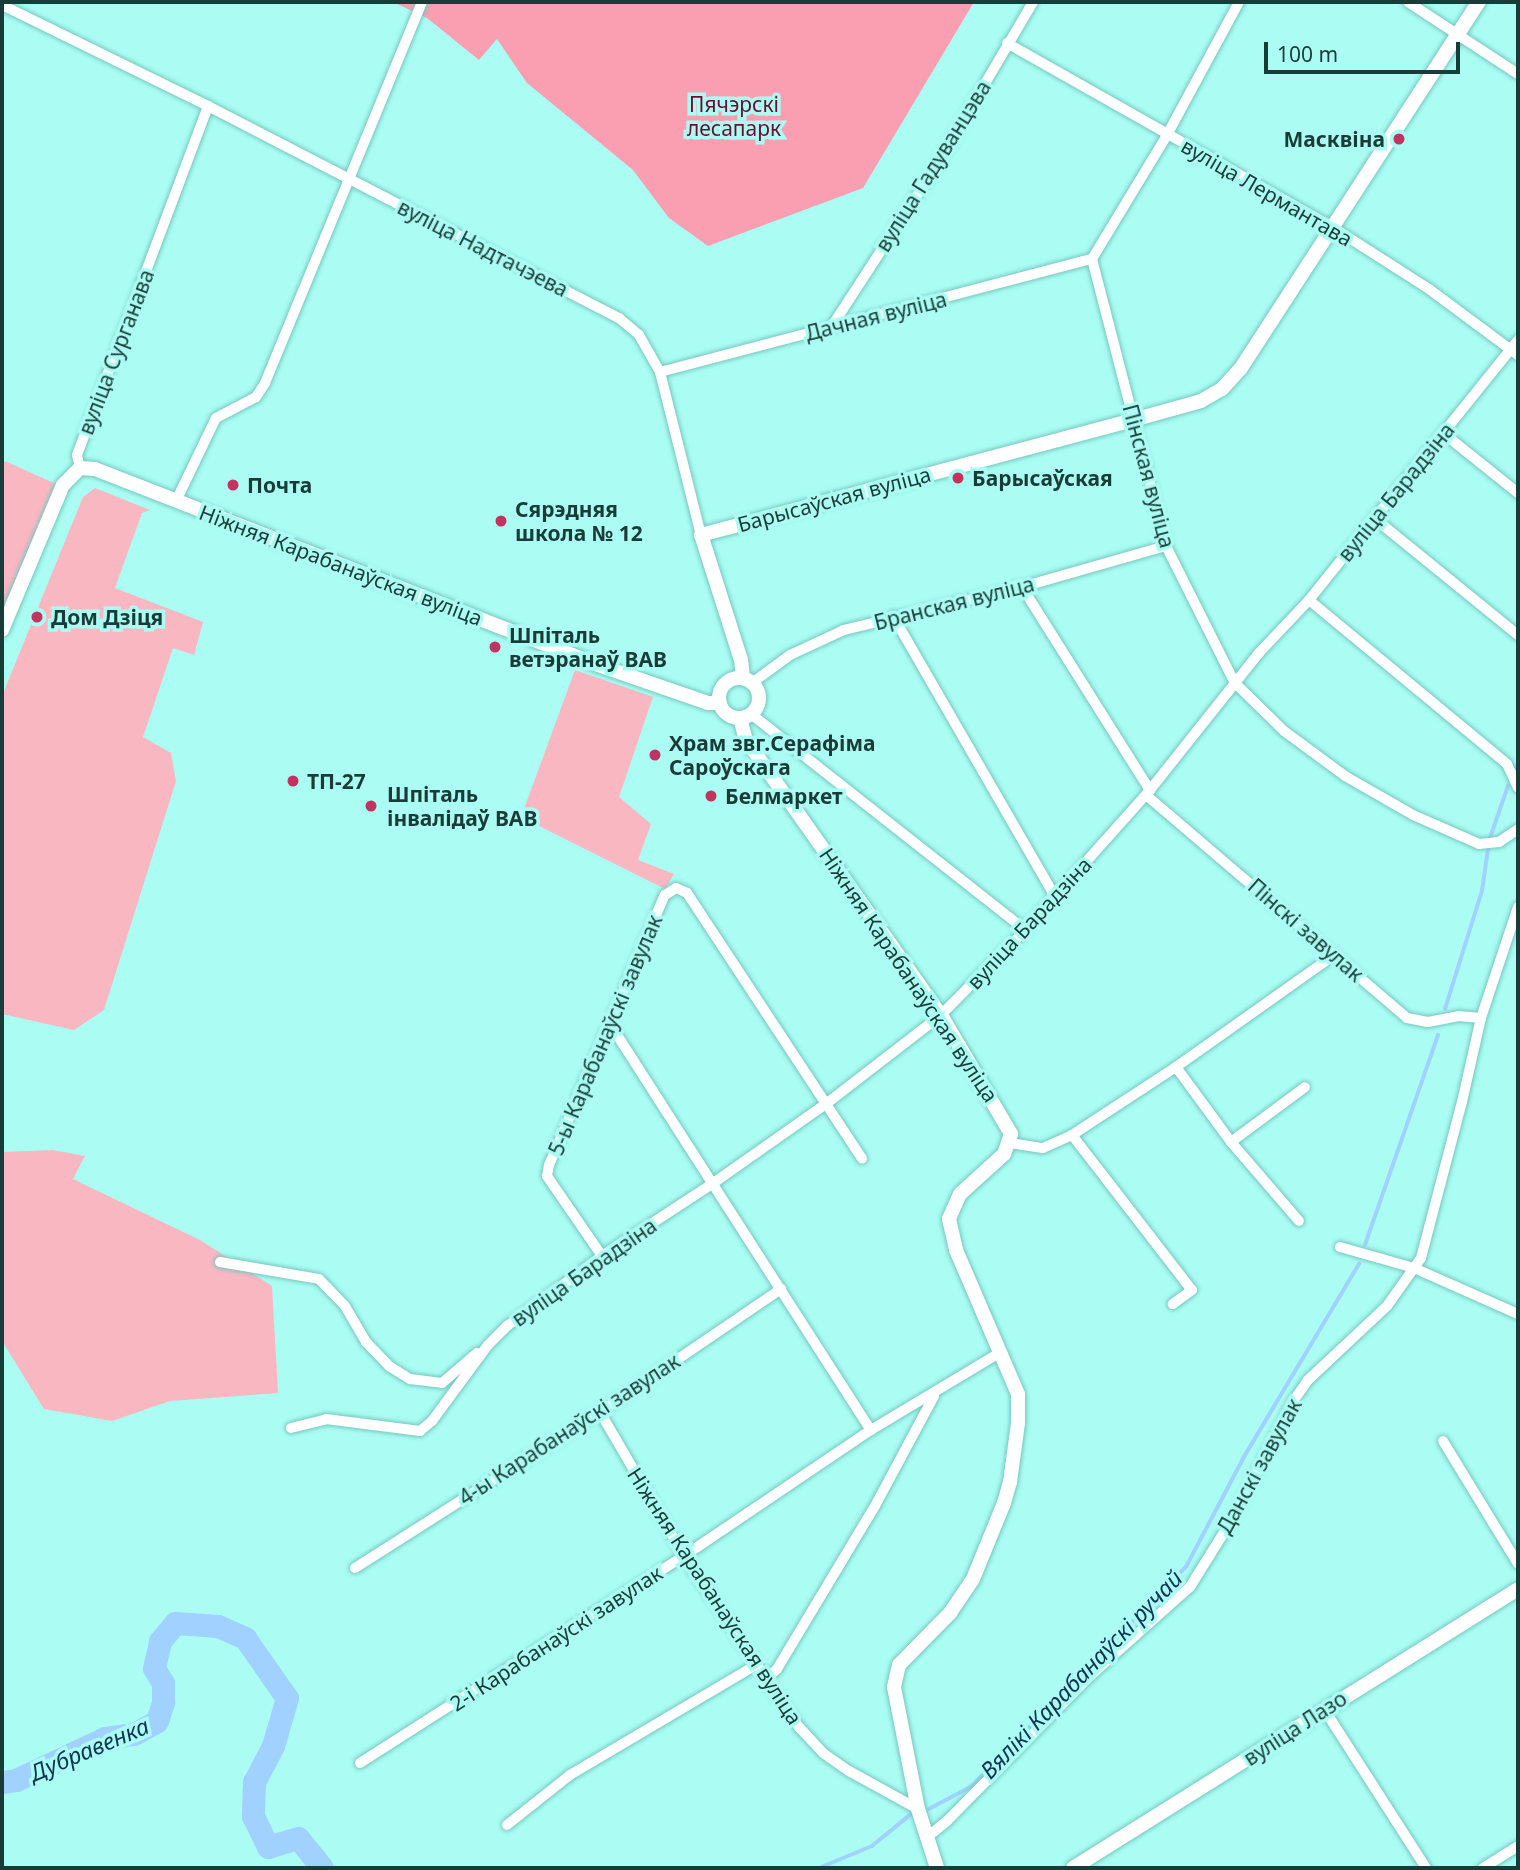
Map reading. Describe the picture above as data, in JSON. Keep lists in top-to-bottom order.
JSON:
{
  "streets": {
    "main road": [
      "вуліца Надтачэева",
      "Барысаўская вуліца",
      "Ніжняя Карабанаўская вуліца",
      "вуліца Лазо"
    ],
    "street": [
      "вуліца Гадуванцэва",
      "вуліца Лермантава",
      "Дачная вуліца",
      "вуліца Сурганава",
      "Пінская вуліца",
      "вуліца Барадзіна",
      "Бранская вуліца",
      "Пінскі завулак",
      "5-ы Карабанаўскі завулак",
      "4-ы Карабанаўскі завулак",
      "Данскі завулак",
      "2-і Карабанаўскі завулак"
    ]
  },
  "crossings": [
    ["вуліца Гадуванцэва", "вуліца Лермантава"],
    ["вуліца Гадуванцэва", "Дачная вуліца"],
    ["вуліца Лермантава", "вуліца Барадзіна"],
    ["вуліца Лермантава", "Барысаўская вуліца"],
    ["вуліца Надтачэева", "Дачная вуліца"],
    ["вуліца Надтачэева", "вуліца Сурганава"],
    ["вуліца Надтачэева", "Барысаўская вуліца"],
    ["вуліца Надтачэева", "Ніжняя Карабанаўская вуліца"],
    ["вуліца Надтачэева", "Бранская вуліца"],
    ["Дачная вуліца", "Пінская вуліца"],
    ["вуліца Сурганава", "Ніжняя Карабанаўская вуліца"],
    ["Пінская вуліца", "вуліца Барадзіна"],
    ["Пінская вуліца", "Барысаўская вуліца"],
    ["Пінская вуліца", "Бранская вуліца"],
    ["вуліца Барадзіна", "Ніжняя Карабанаўская вуліца"],
    ["вуліца Барадзіна", "Пінскі завулак"],
    ["вуліца Барадзіна", "5-ы Карабанаўскі завулак"],
    ["Ніжняя Карабанаўская вуліца", "Бранская вуліца"],
    ["Ніжняя Карабанаўская вуліца", "4-ы Карабанаўскі завулак"],
    ["Ніжняя Карабанаўская вуліца", "2-і Карабанаўскі завулак"],
    ["Бранская вуліца", "Пінскі завулак"],
    ["Пінскі завулак", "Данскі завулак"]
  ],
  "water": ["Вялікі Карабанаўскі ручай", "Дубравенка"],
  "parks": ["Пячэрскі лесапарк"],
  "places": [
    "Масквіна",
    "Барысаўская",
    "Почта",
    "Сярэдняя школа № 12",
    "Дом Дзіця",
    "Шпіталь ветэранаў ВАВ",
    "Храм звг.Серафіма Сароўскага",
    "ТП-27",
    "Белмаркет",
    "Шпіталь інвалідаў ВАВ"
  ],
  "scale_bar": "100 m"
}
